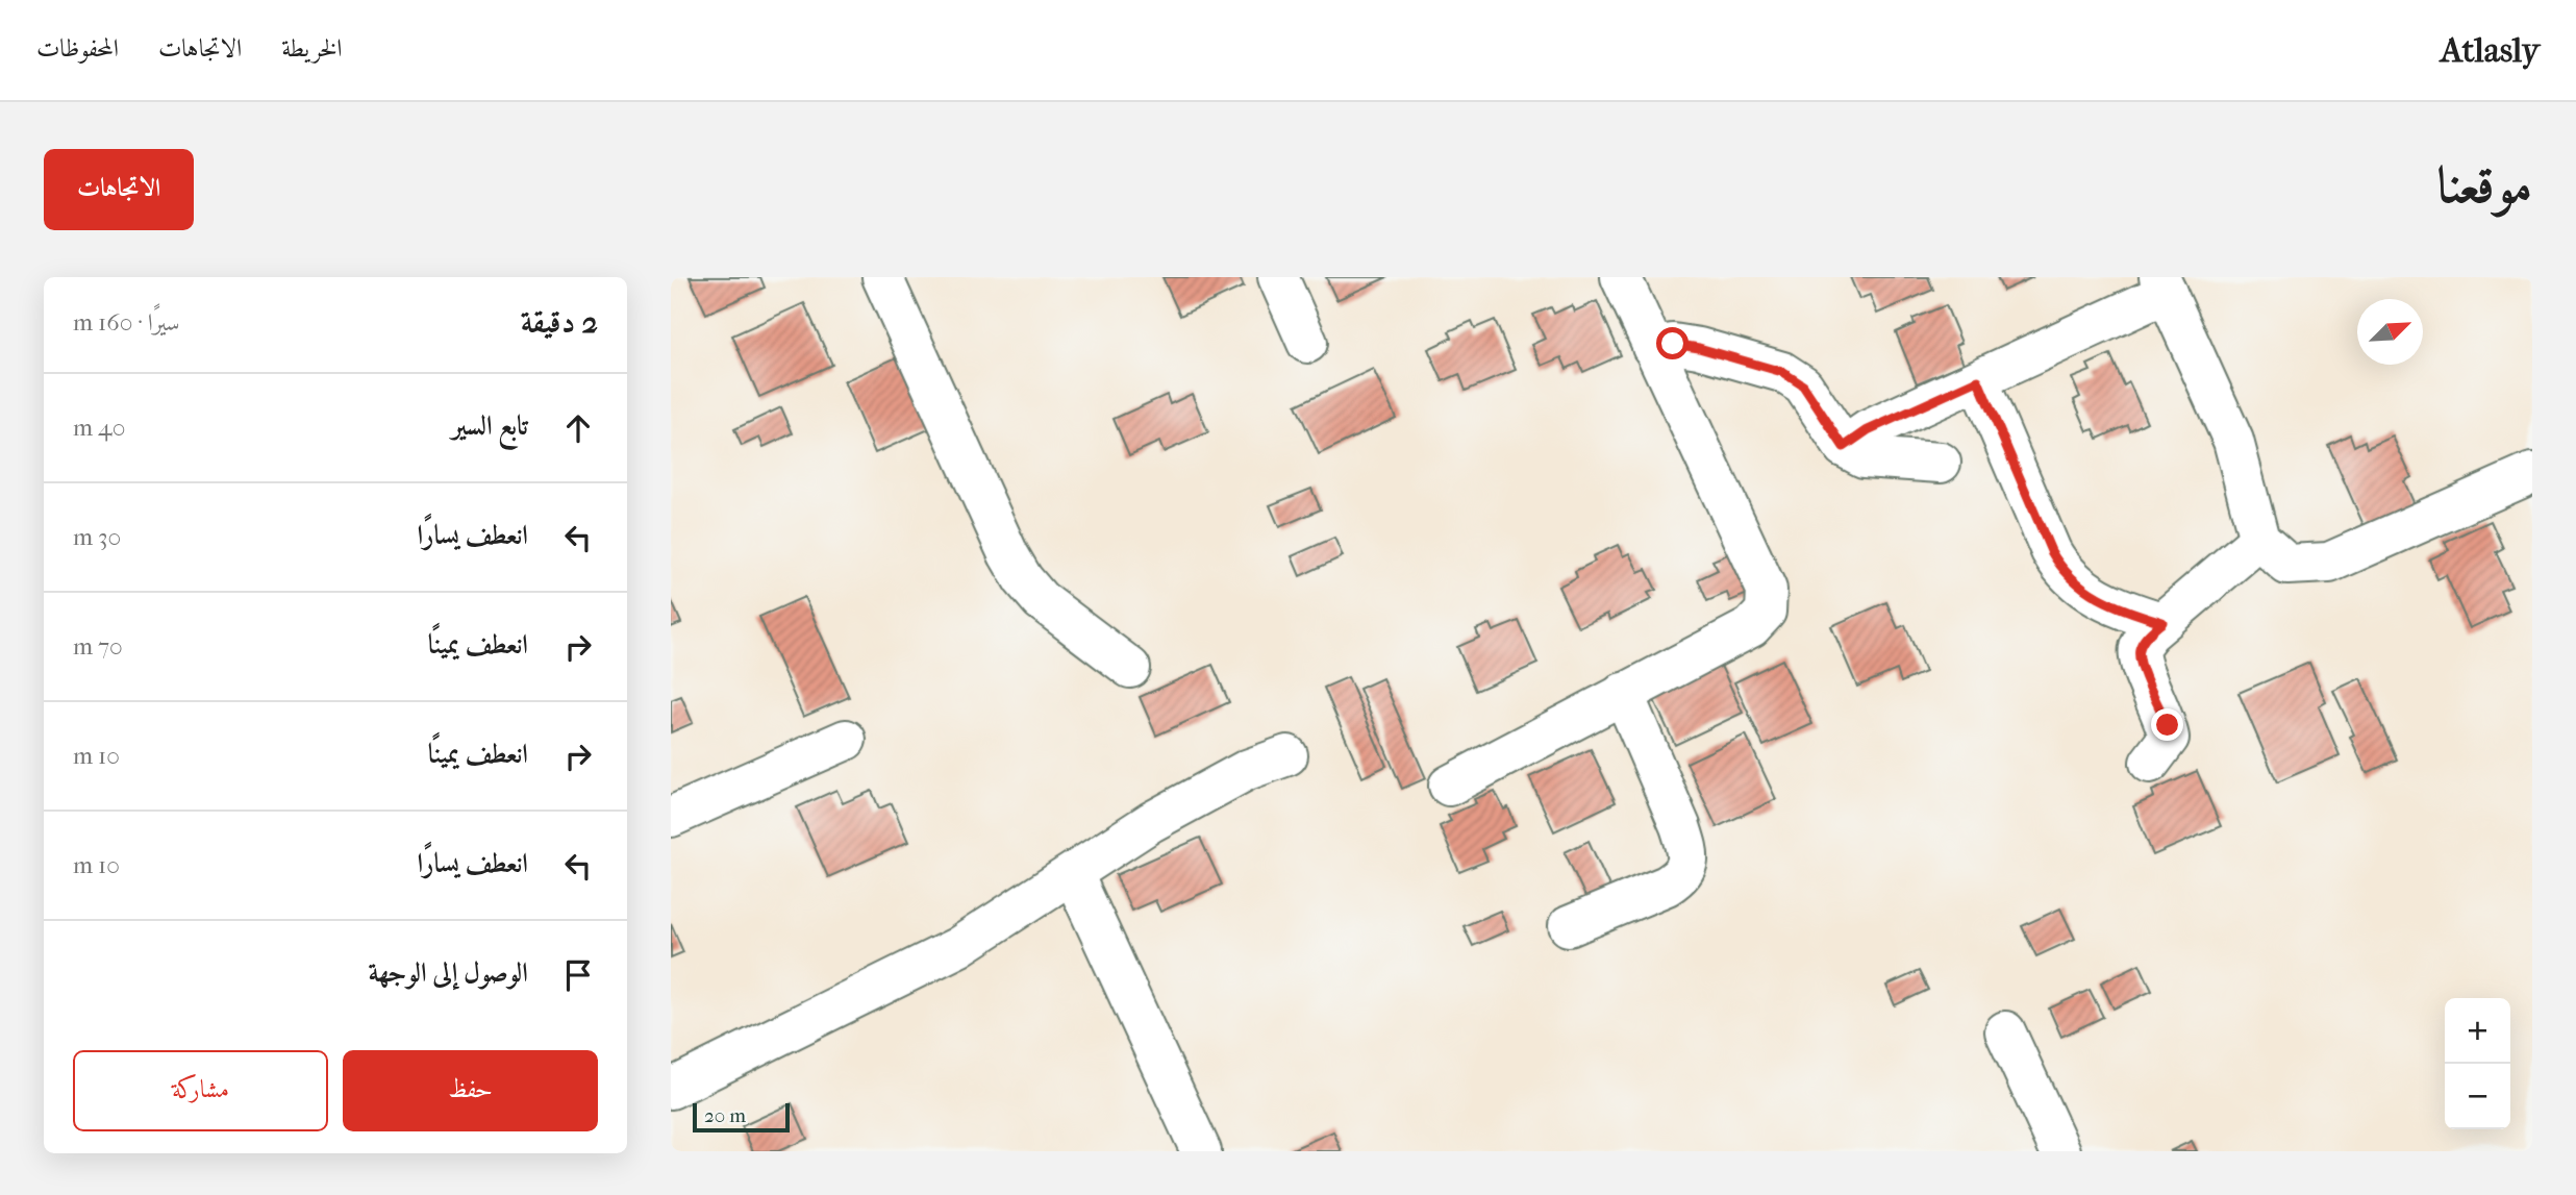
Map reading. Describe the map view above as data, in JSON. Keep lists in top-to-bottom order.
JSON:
{
  "scale_bar": "20 m",
  "north": "top right",
  "page": {
    "header": "Atlasly",
    "nav": ["الخريطة", "الاتجاهات", "المحفوظات"],
    "title": "موقعنا",
    "buttons": [
      "الاتجاهات",
      ["حفظ", "مشاركة"]
    ],
    "heading": ["2 دقيقة", "سيرًا · 160 m"],
    "list": [
      ["تابع السير", "40 m"],
      ["انعطف يسارًا", "30 m"],
      ["انعطف يمينًا", "70 m"],
      ["انعطف يمينًا", "10 m"],
      ["انعطف يسارًا", "10 m"],
      "الوصول إلى الوجهة"
    ],
    "map_buttons": ["+", "−"],
    "scale": "20 m"
  }
}
